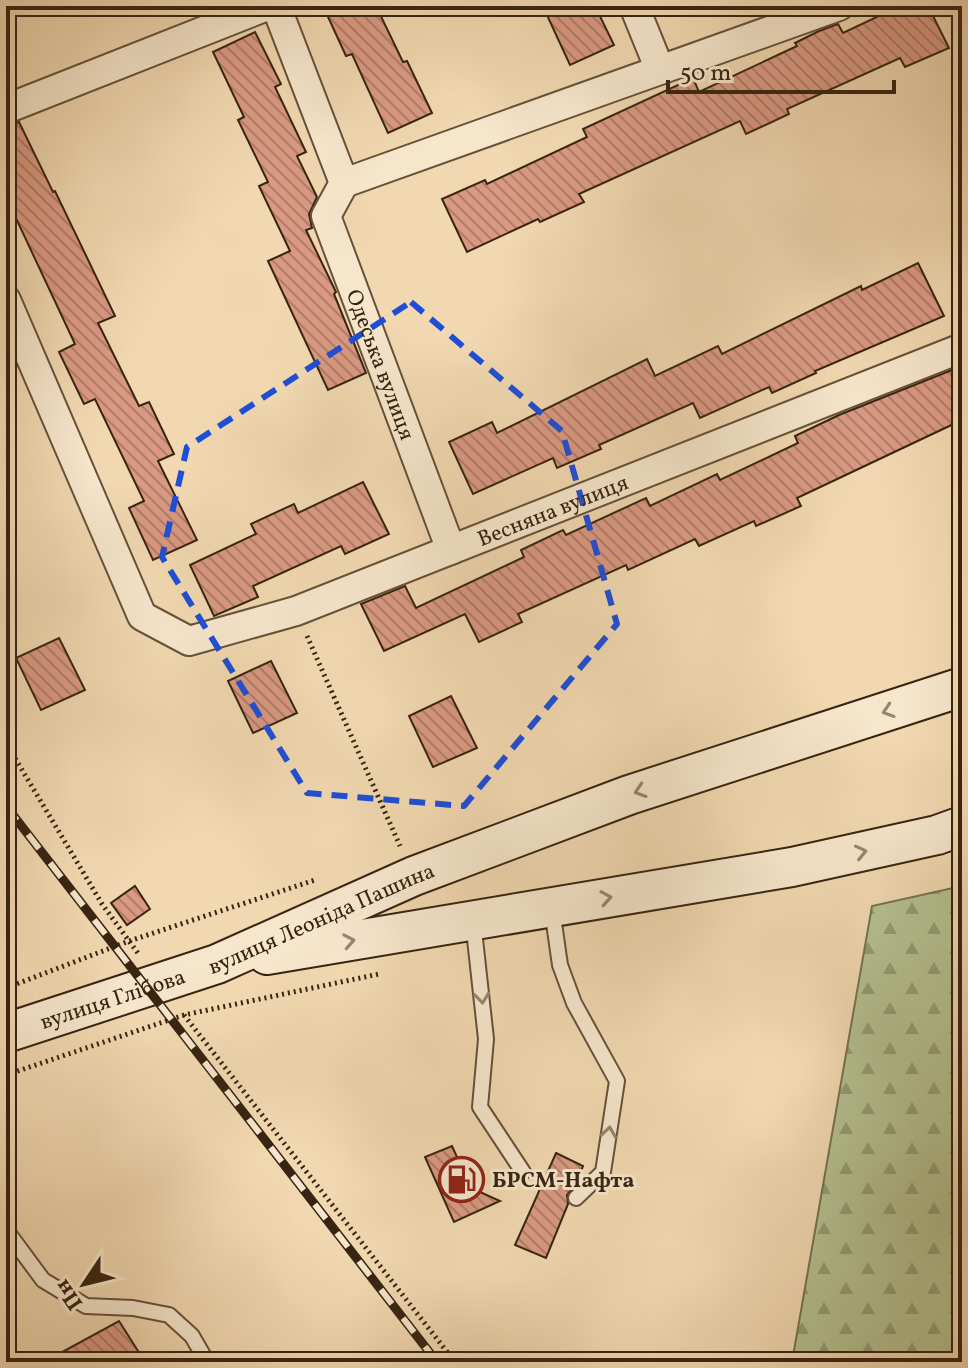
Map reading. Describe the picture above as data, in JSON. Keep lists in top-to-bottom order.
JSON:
{
  "streets": {
    "main road": ["вулиця Леоніда Пашина", "вулиця Глібова"],
    "street": ["Одеська вулиця", "Весняна вулиця"]
  },
  "crossings": [
    ["Одеська вулиця", "Весняна вулиця"],
    ["вулиця Леоніда Пашина", "вулиця Глібова"]
  ],
  "places": {
    "fuel station": ["БРСМ-Нафта"]
  },
  "scale_bar": "50 m",
  "north": "bottom left"
}
